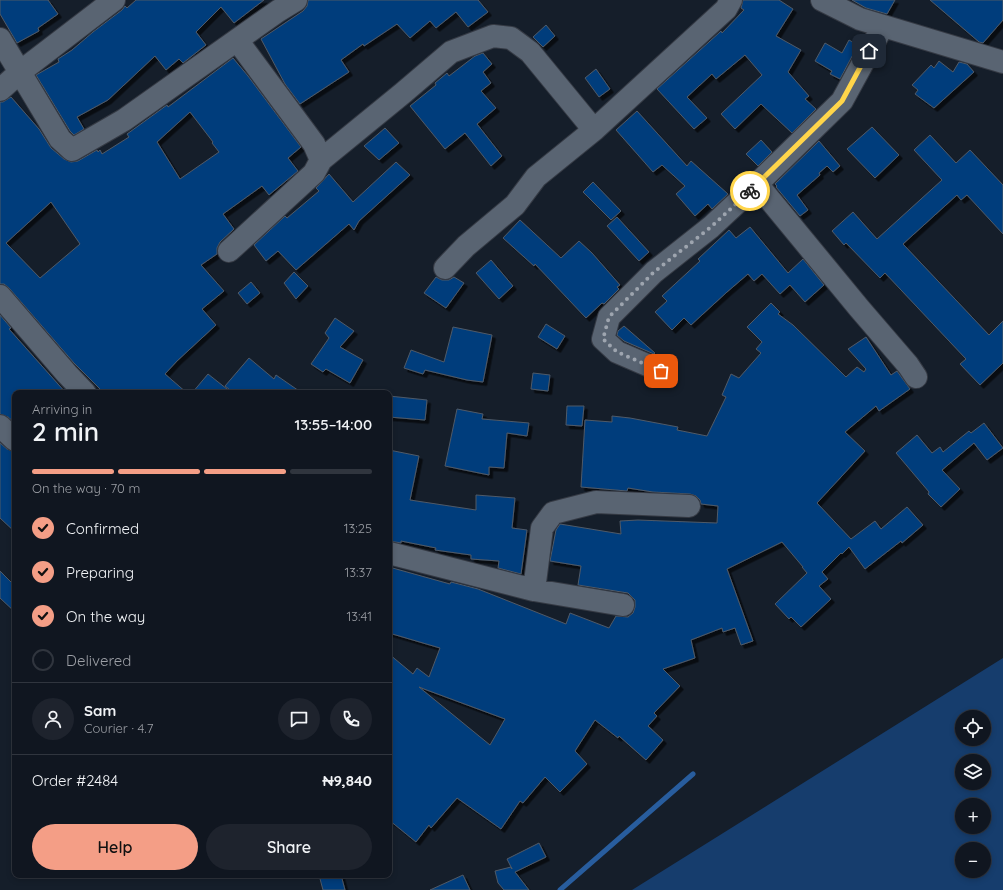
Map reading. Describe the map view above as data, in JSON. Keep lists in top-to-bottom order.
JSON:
{
  "page": {
    "heading": ["2 min", "Arriving in", "13:55–14:00"],
    "panel": [
      "Sam",
      "Courier · 4.7",
      "Order #2484",
      "₦9,840"
    ],
    "bar": "On the way · 70 m",
    "list": [
      ["Confirmed", "13:25"],
      ["Preparing", "13:37"],
      ["On the way", "13:41"],
      "Delivered"
    ],
    "map_buttons": ["+", "−"],
    "buttons": ["Help", "Share"]
  }
}
